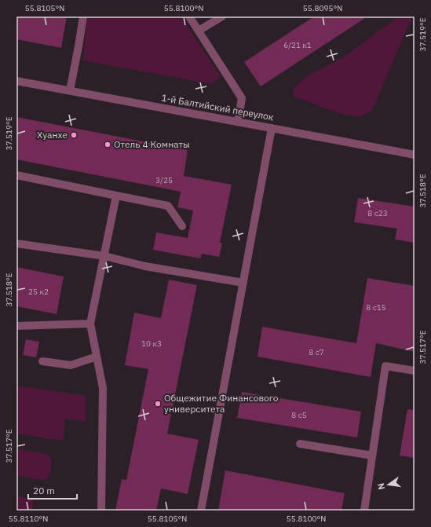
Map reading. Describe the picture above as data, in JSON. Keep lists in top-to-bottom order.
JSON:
{
  "streets": {
    "street": ["1-й Балтийский переулок"]
  },
  "places": ["Хуанхе", "Отель 4 Комнаты", "Общежитие Финансового университета"],
  "house_numbers": [
    "6/21 к1",
    "3/25",
    "8 с23",
    "25 к2",
    "8 с15",
    "10 к3",
    "8 с7",
    "8 с5"
  ],
  "scale_bar": "20 m",
  "north": "left",
  "coordinates": [
    "55.8105°N",
    "55.8100°N",
    "55.8095°N",
    "37.519°E",
    "37.518°E",
    "37.517°E",
    "55.8110°N"
  ]
}
